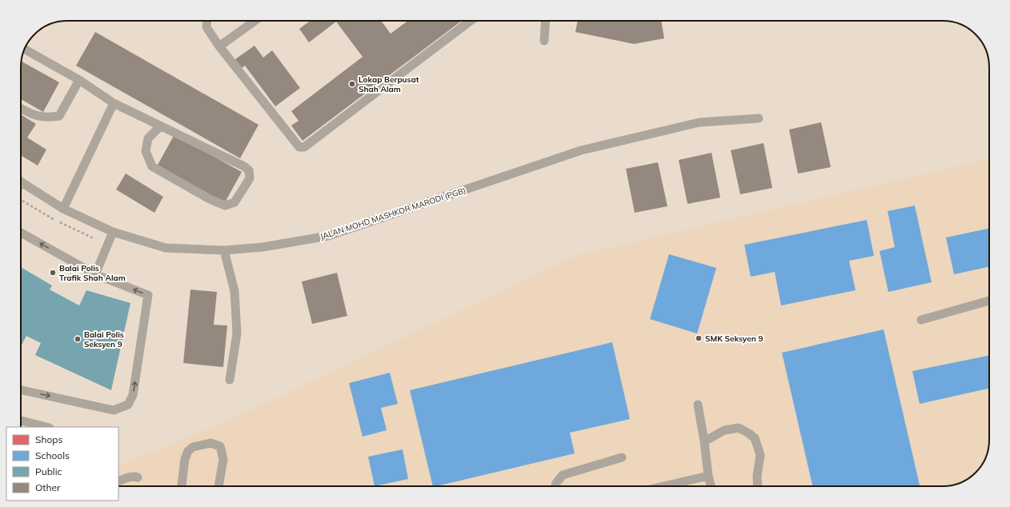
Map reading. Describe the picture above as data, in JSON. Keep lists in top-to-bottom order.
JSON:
{
  "streets": {
    "lane": ["JALAN MOHD MASHKOR MARODI (PGB)"]
  },
  "places": [
    "Lokap Berpusat Shah Alam",
    "Balai Polis Trafik Shah Alam",
    "SMK Seksyen 9",
    "Balai Polis Seksyen 9"
  ],
  "legend": [
    "Shops",
    "Schools",
    "Public",
    "Other"
  ]
}
